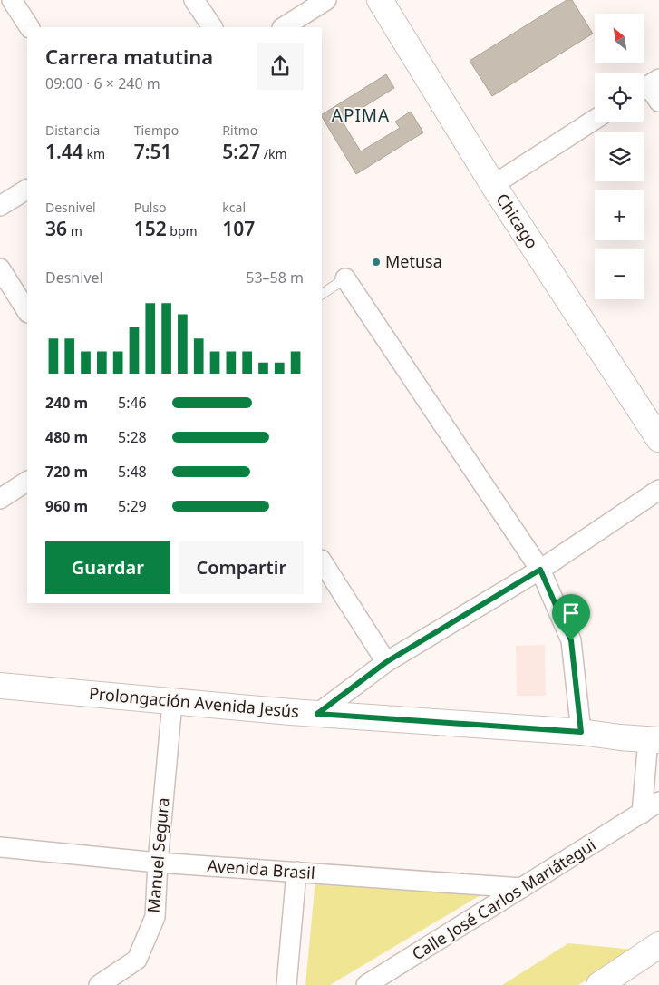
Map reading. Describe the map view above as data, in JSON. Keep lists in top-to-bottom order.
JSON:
{
  "streets": {
    "main road": ["Chicago", "Prolongación Avenida Jesús"],
    "street": ["Manuel Segura", "Avenida Brasil", "Calle José Carlos Mariátegui"]
  },
  "crossings": [
    ["Prolongación Avenida Jesús", "Manuel Segura"],
    ["Manuel Segura", "Avenida Brasil"],
    ["Avenida Brasil", "Calle José Carlos Mariátegui"]
  ],
  "districts": ["APIMA"],
  "places": ["Metusa"],
  "north": "top left",
  "page": {
    "map_buttons": ["+", "−"],
    "heading": ["Carrera matutina", "09:00 · 6 × 240 m"],
    "stats": [
      ["Distancia", "1.44 km"],
      ["Tiempo", "7:51"],
      ["Ritmo", "5:27 /km"],
      ["Desnivel", "36 m"],
      ["Pulso", "152 bpm"],
      ["kcal", "107"]
    ],
    "chart": ["Desnivel", "53–58 m"],
    "list": [
      {
        "name": "240 m",
        "note": "5:46"
      },
      {
        "name": "480 m",
        "note": "5:28"
      },
      {
        "name": "720 m",
        "note": "5:48"
      },
      {
        "name": "960 m",
        "note": "5:29"
      }
    ],
    "buttons": ["Guardar", "Compartir"]
  }
}
